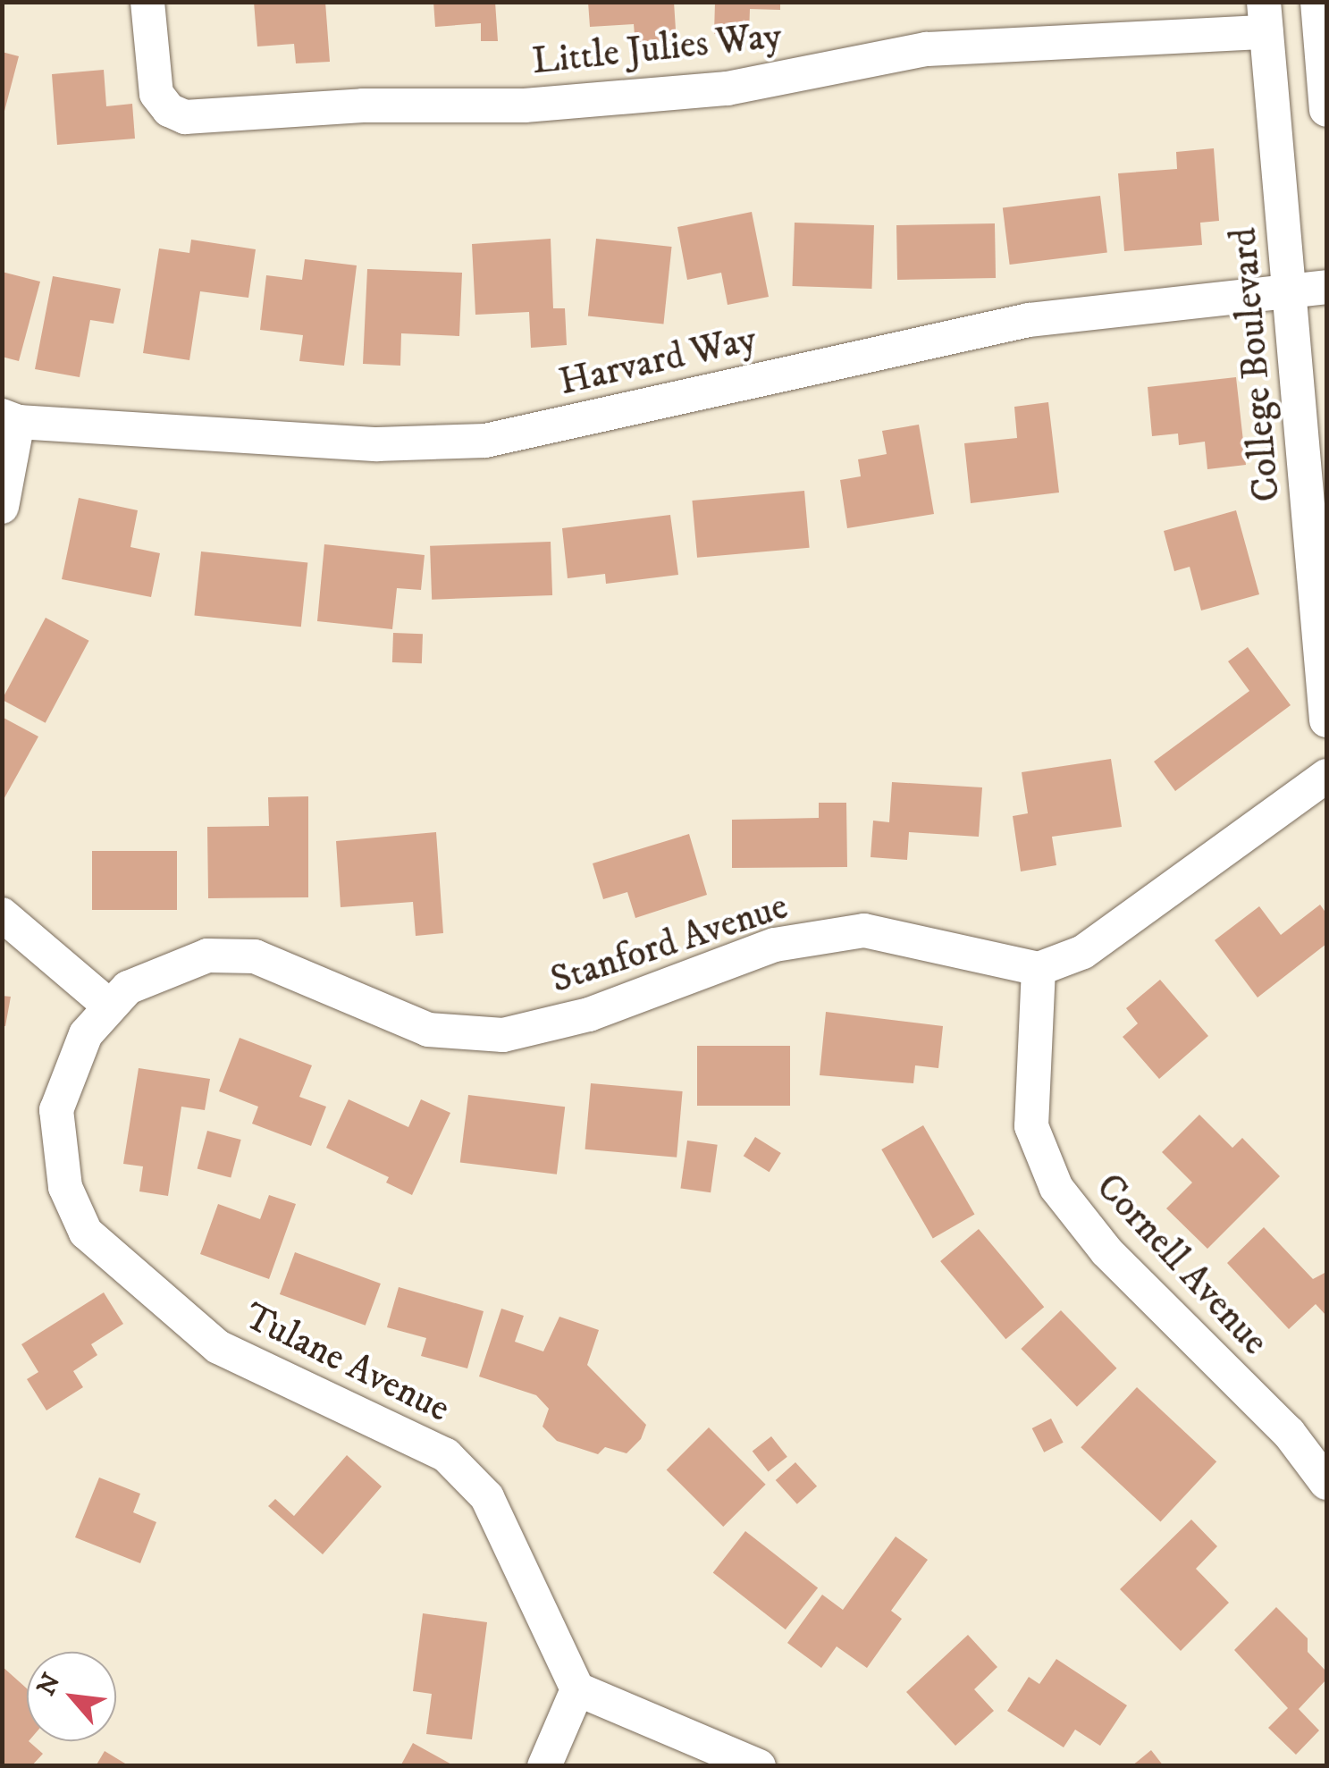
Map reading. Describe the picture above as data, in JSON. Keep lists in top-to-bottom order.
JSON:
{
  "streets": {
    "street": [
      "Little Julies Way",
      "Harvard Way",
      "College Boulevard",
      "Stanford Avenue",
      "Cornell Avenue",
      "Tulane Avenue"
    ]
  },
  "crossings": [
    ["Little Julies Way", "College Boulevard"],
    ["Harvard Way", "College Boulevard"],
    ["Stanford Avenue", "Cornell Avenue"],
    ["Stanford Avenue", "Tulane Avenue"]
  ],
  "north": "top left"
}
